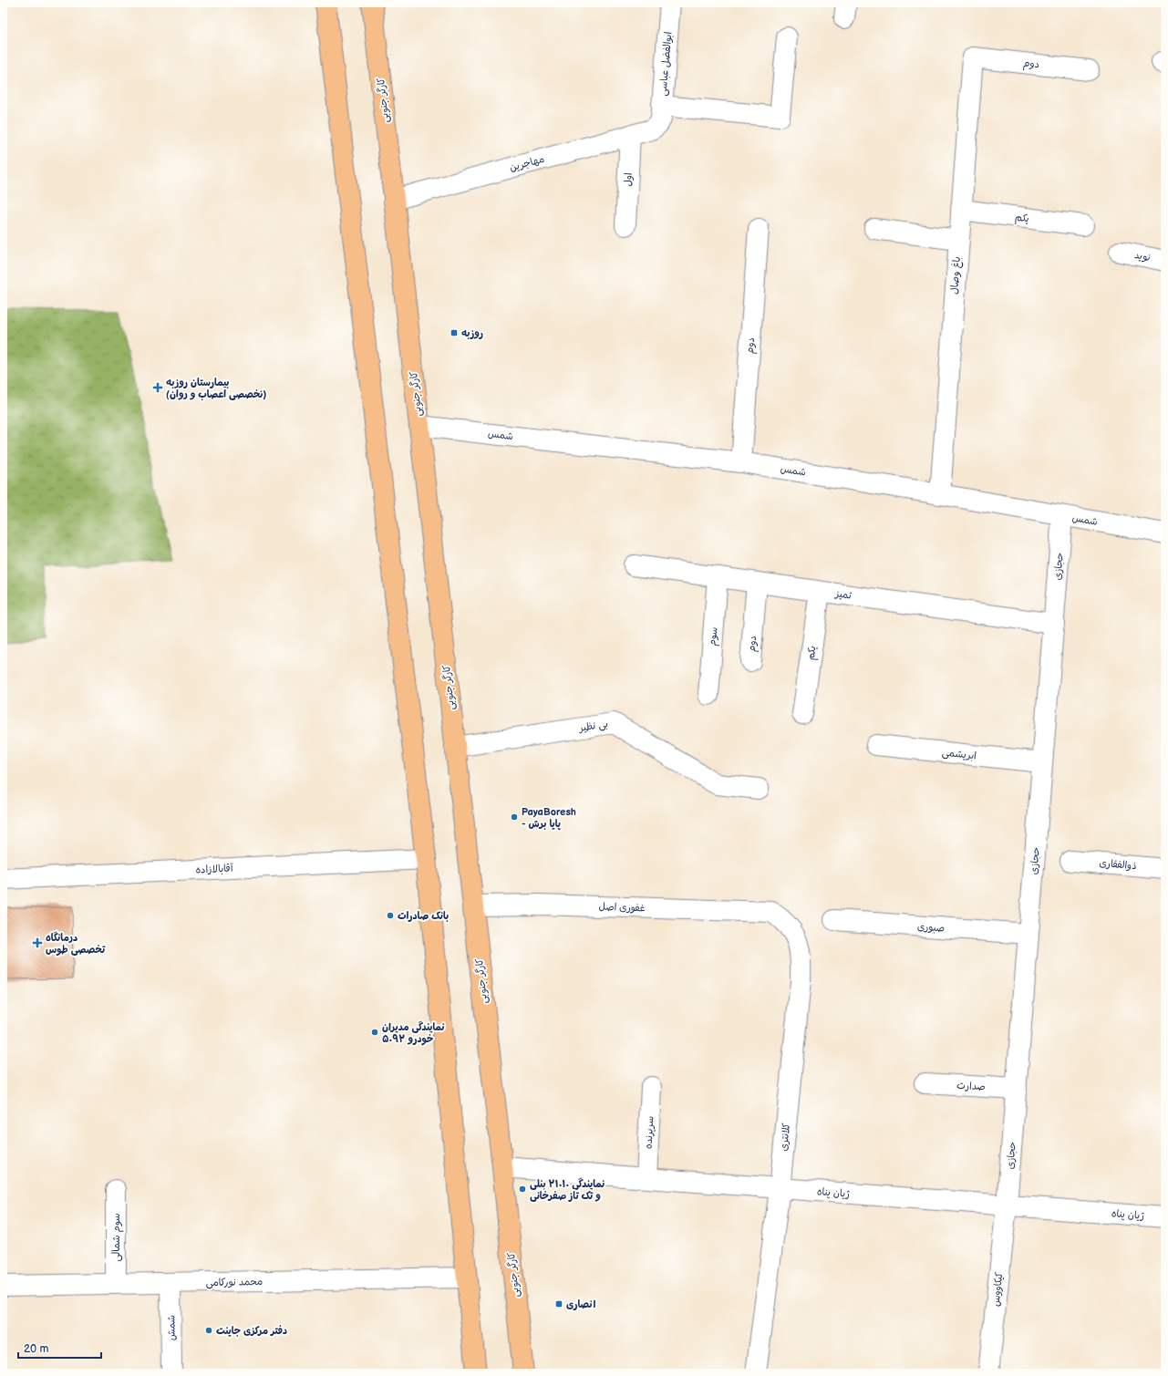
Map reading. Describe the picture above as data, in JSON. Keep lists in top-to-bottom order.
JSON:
{
  "streets": {
    "main road": ["کارگر جنوبی"],
    "street": [
      "ابوالفضل عباسی",
      "دوم",
      "مهاجرین",
      "اول",
      "یکم",
      "نوید",
      "باغ وصال",
      "شمس",
      "حجازی",
      "تمیز",
      "سوم",
      "بی نظیر",
      "ابریشمی",
      "ذوالفقاری",
      "آقابالازاده",
      "غفوری اصل",
      "صبوری",
      "صدارت",
      "سرپرنده",
      "کلانتری",
      "ژیان پناه",
      "سوم شمالی",
      "محمد نورکامی",
      "کیکاووس",
      "شمش"
    ]
  },
  "crossings": [
    ["ابوالفضل عباسی", "مهاجرین"],
    ["دوم", "باغ وصال"],
    ["دوم", "شمس"],
    ["دوم", "تمیز"],
    ["کارگر جنوبی", "مهاجرین"],
    ["کارگر جنوبی", "شمس"],
    ["کارگر جنوبی", "بی نظیر"],
    ["کارگر جنوبی", "غفوری اصل"],
    ["کارگر جنوبی", "ژیان پناه"],
    ["مهاجرین", "اول"],
    ["یکم", "باغ وصال"],
    ["یکم", "تمیز"],
    ["باغ وصال", "شمس"],
    ["شمس", "حجازی"],
    ["حجازی", "تمیز"],
    ["حجازی", "ابریشمی"],
    ["حجازی", "صبوری"],
    ["حجازی", "صدارت"],
    ["حجازی", "ژیان پناه"],
    ["حجازی", "کیکاووس"],
    ["تمیز", "سوم"],
    ["غفوری اصل", "کلانتری"],
    ["سرپرنده", "ژیان پناه"],
    ["کلانتری", "ژیان پناه"],
    ["ژیان پناه", "کیکاووس"],
    ["سوم شمالی", "محمد نورکامی"],
    ["محمد نورکامی", "شمش"]
  ],
  "places": {
    "transit": ["روزبه", "انصاری"],
    "health": ["بیمارستان روزبه (تخصصی اعصاب و روان)", "درمانگاه تخصصی طوس"],
    "other": [
      "PayaBoresh - پایا برش",
      "بانک صادرات",
      "نمایندگی مدیران خودرو ۵۰۹۲",
      "نمایندگی ۲۱۰۱۰ بنلی و تک تاز صفرخانی",
      "دفتر مرکزی جاینت"
    ]
  },
  "scale_bar": "20 m"
}
